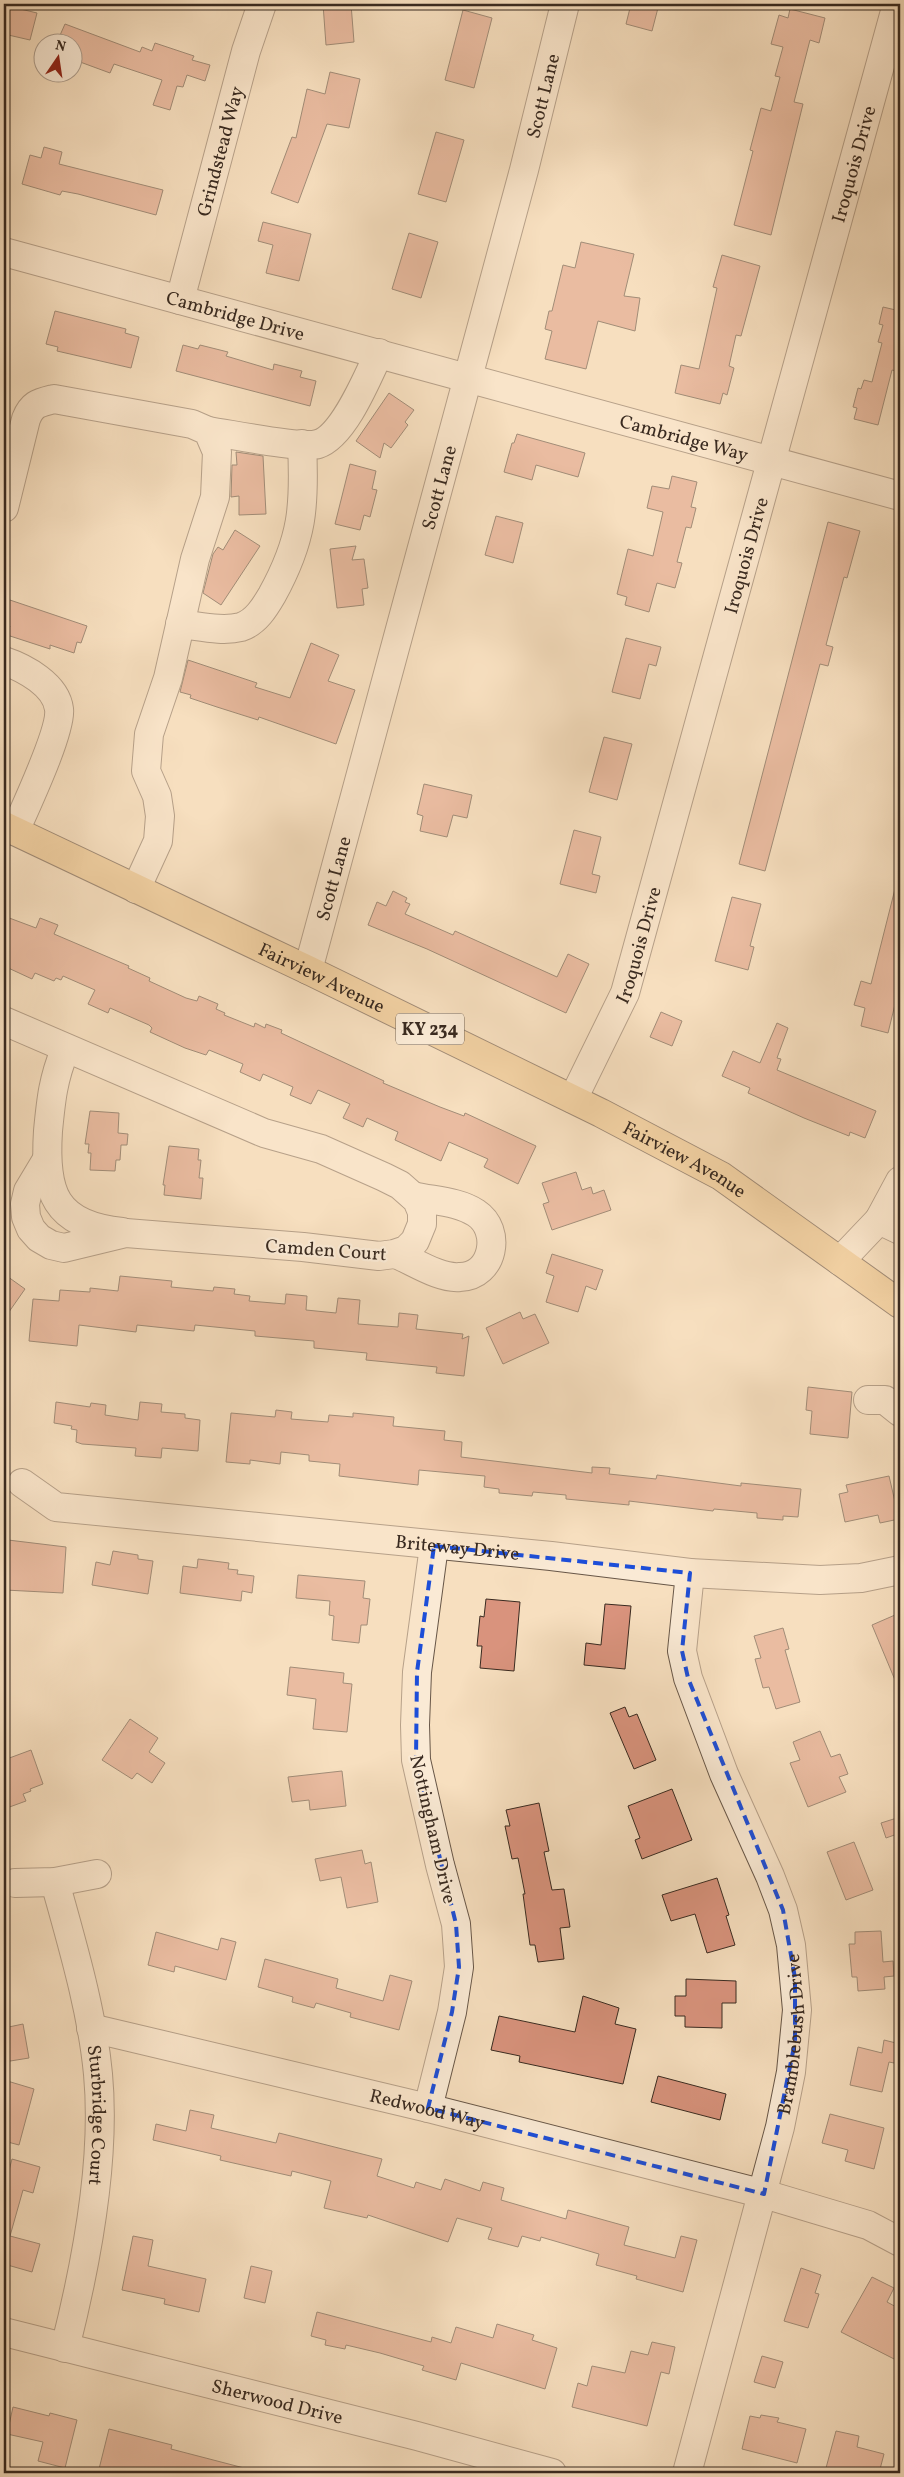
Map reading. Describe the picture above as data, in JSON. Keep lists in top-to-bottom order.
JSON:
{
  "streets": {
    "main road": ["Fairview Avenue", "KY 234"],
    "street": [
      "Scott Lane",
      "Grindstead Way",
      "Iroquois Drive",
      "Cambridge Drive",
      "Cambridge Way",
      "Camden Court",
      "Briteway Drive",
      "Nottingham Drive",
      "Bramblebush Drive",
      "Redwood Way",
      "Sturbridge Court",
      "Sherwood Drive"
    ]
  },
  "crossings": [
    ["Scott Lane", "Cambridge Drive"],
    ["Scott Lane", "Cambridge Way"],
    ["Scott Lane", "Fairview Avenue"],
    ["Grindstead Way", "Cambridge Drive"],
    ["Iroquois Drive", "Cambridge Way"],
    ["Iroquois Drive", "Fairview Avenue"],
    ["Cambridge Drive", "Cambridge Way"],
    ["Fairview Avenue", "KY 234"],
    ["Briteway Drive", "Nottingham Drive"],
    ["Briteway Drive", "Bramblebush Drive"],
    ["Nottingham Drive", "Redwood Way"],
    ["Bramblebush Drive", "Redwood Way"],
    ["Redwood Way", "Sturbridge Court"],
    ["Sturbridge Court", "Sherwood Drive"]
  ],
  "north": "top"
}
